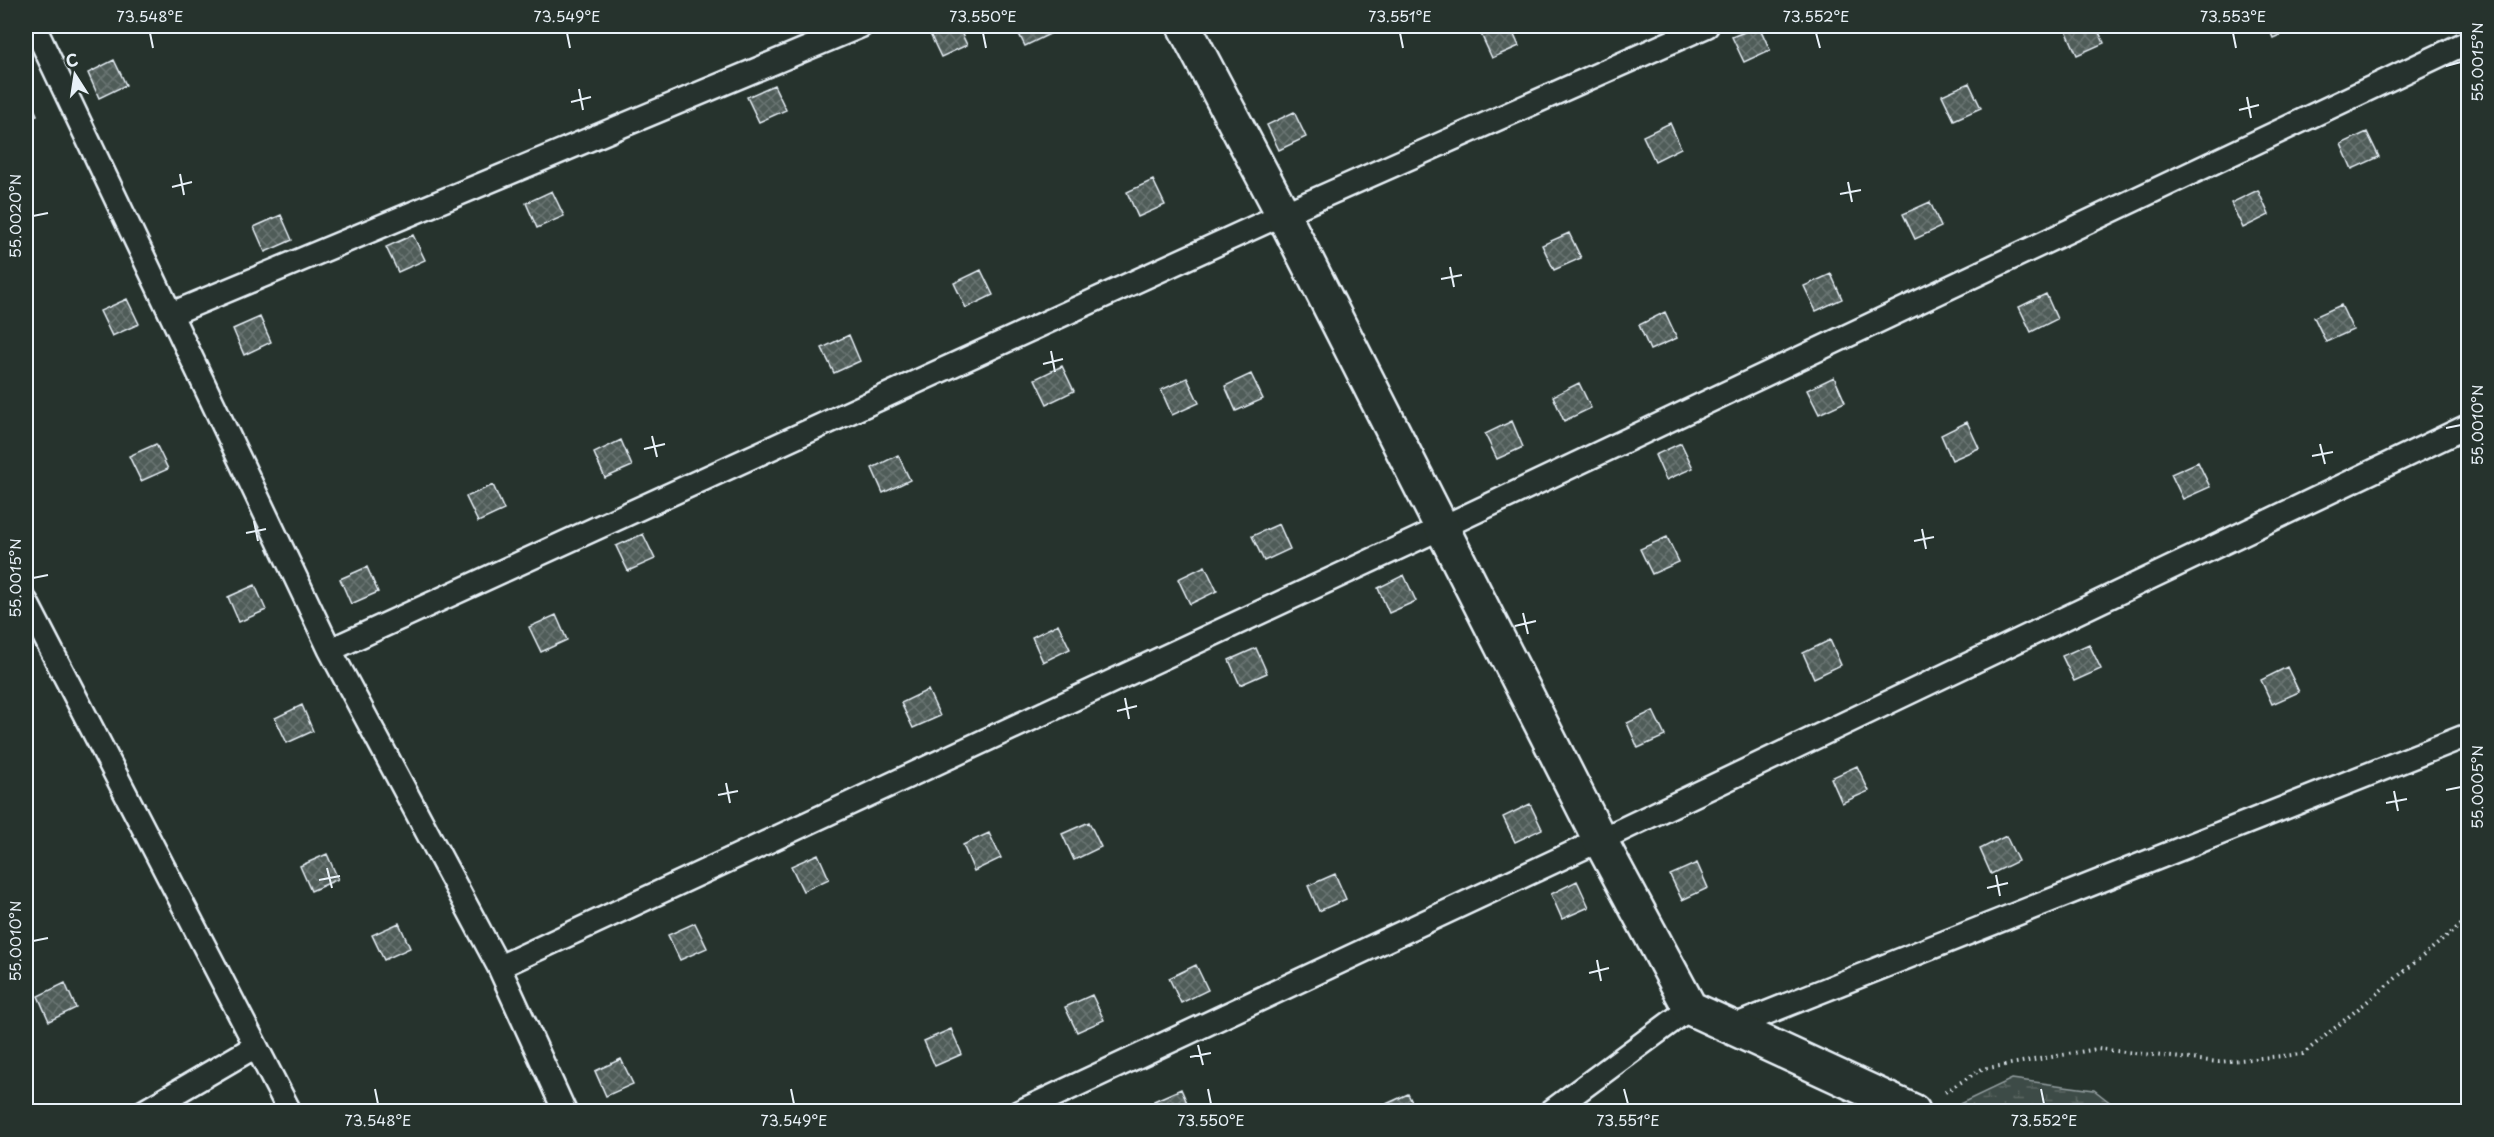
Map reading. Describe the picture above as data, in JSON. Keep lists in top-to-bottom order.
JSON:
{
  "north": "top",
  "coordinates": [
    "73.548°E",
    "73.549°E",
    "73.550°E",
    "73.551°E",
    "73.552°E",
    "73.553°E",
    "55.0015°N",
    "55.0020°N",
    "55.0010°N",
    "55.0005°N"
  ]
}
